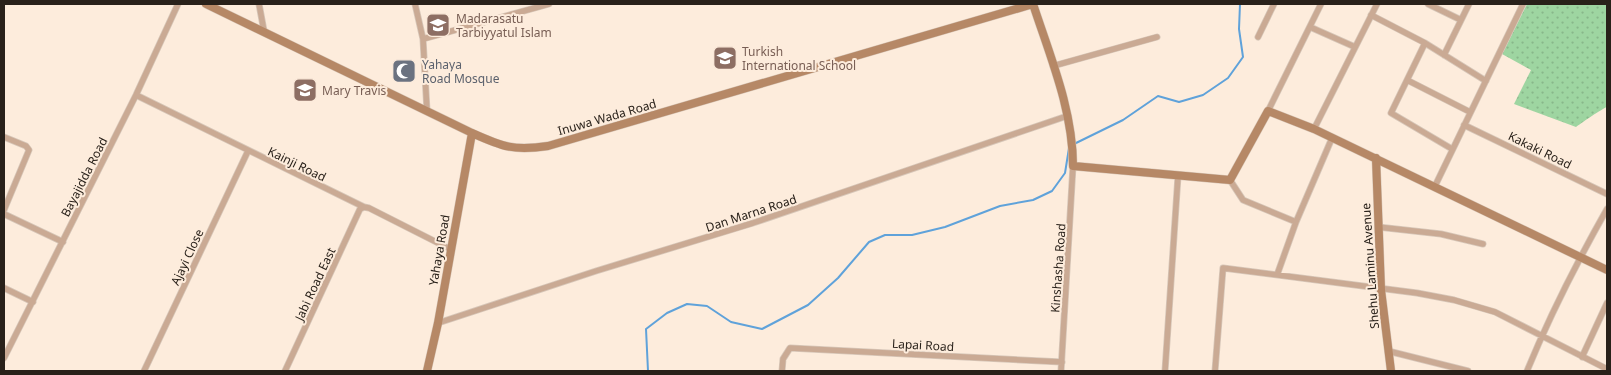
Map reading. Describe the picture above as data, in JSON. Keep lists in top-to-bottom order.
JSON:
{
  "streets": {
    "street": [
      "Inuwa Wada Road",
      "Kakaki Road",
      "Kainji Road",
      "Bayajidda Road",
      "Dan Marna Road",
      "Yahaya Road",
      "Ajayi Close",
      "Shehu Laminu Avenue",
      "Kinshasha Road",
      "Jabi Road East",
      "Lapai Road"
    ]
  },
  "crossings": [
    ["Inuwa Wada Road", "Yahaya Road"],
    ["Kainji Road", "Bayajidda Road"],
    ["Kainji Road", "Yahaya Road"],
    ["Kainji Road", "Ajayi Close"],
    ["Kainji Road", "Jabi Road East"],
    ["Dan Marna Road", "Yahaya Road"],
    ["Kinshasha Road", "Lapai Road"]
  ],
  "places": {
    "school or university": ["Madarasatu Tarbiyyatul Islam", "Turkish International School", "Mary Travis"],
    "mosque": ["Yahaya Road Mosque"]
  }
}
